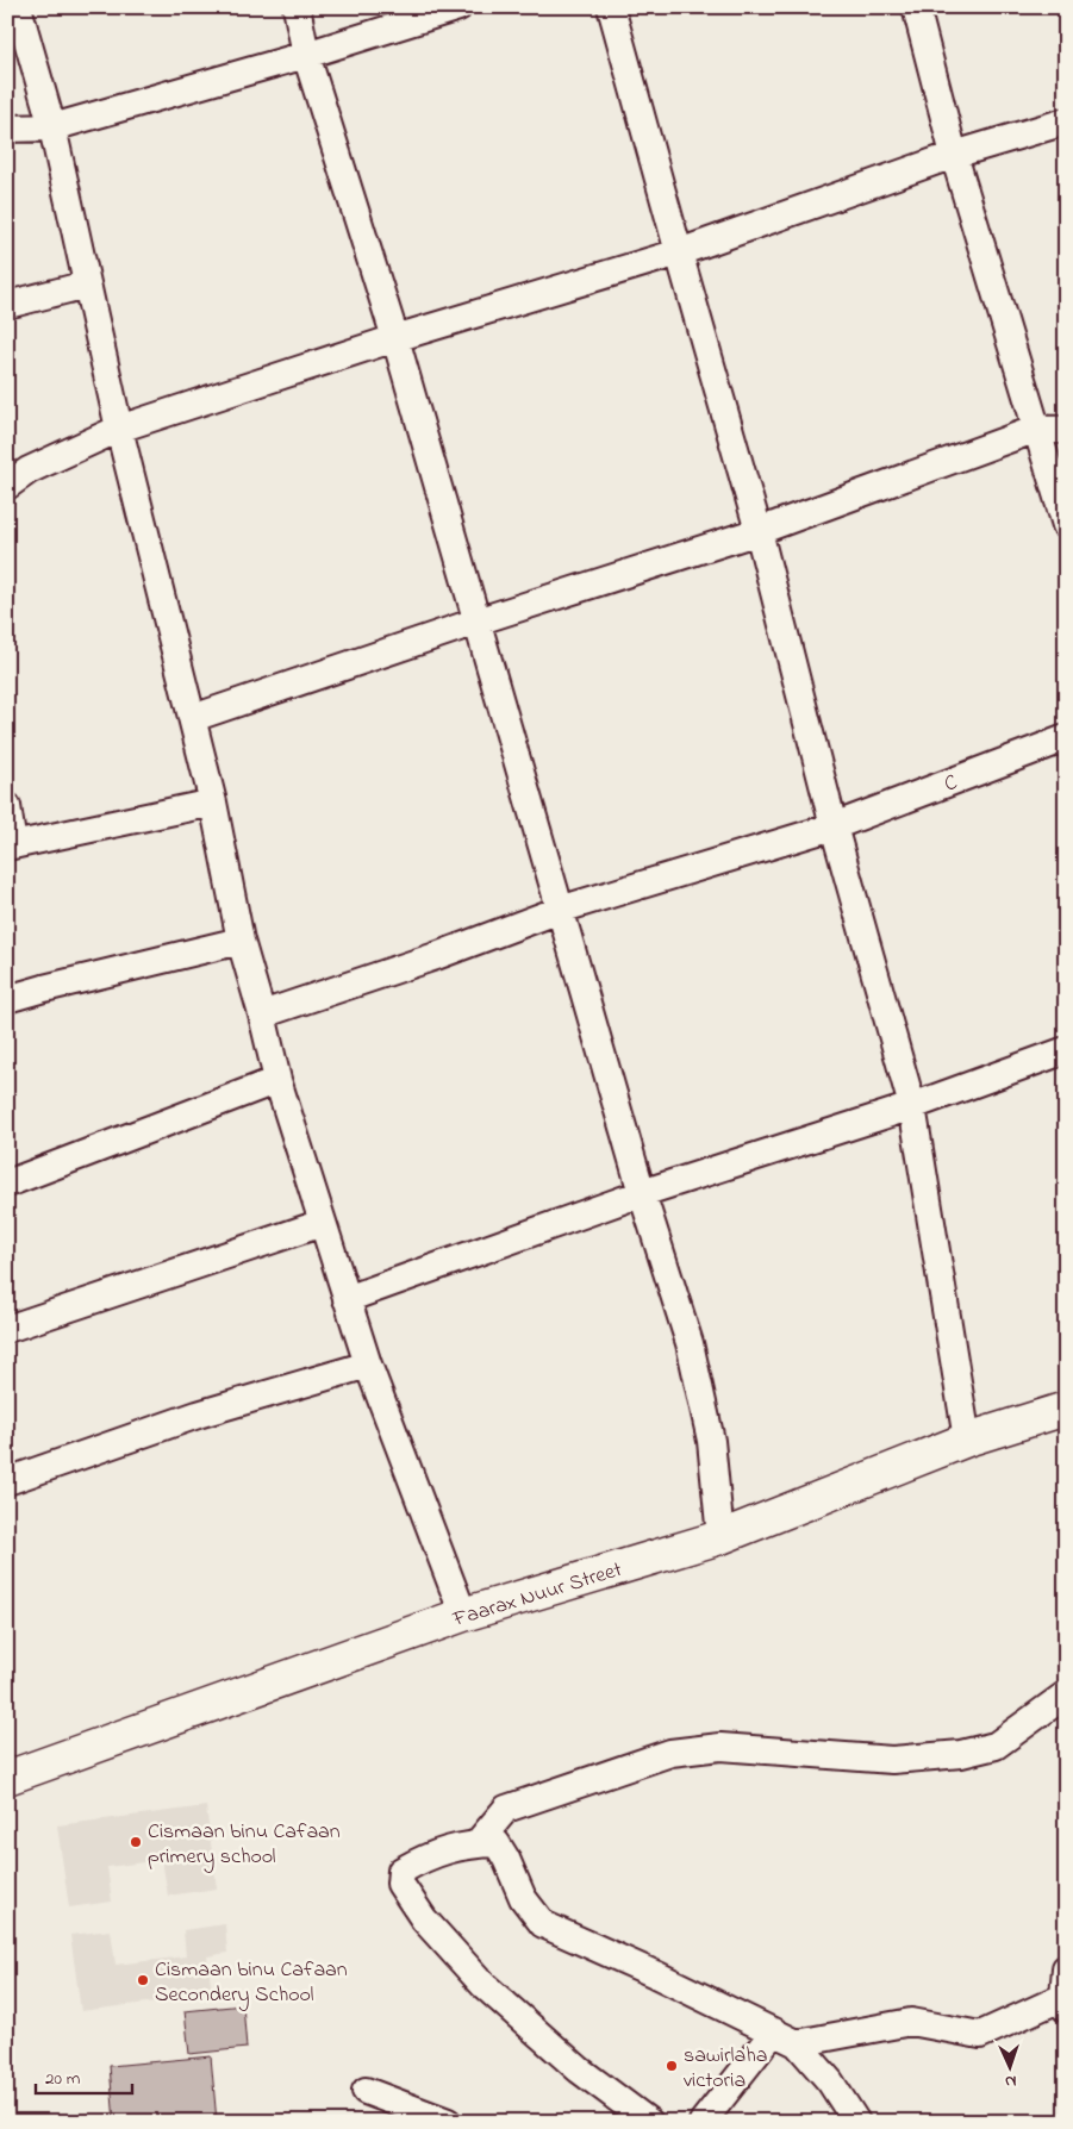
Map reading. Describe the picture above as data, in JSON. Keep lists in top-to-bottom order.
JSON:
{
  "streets": {
    "main road": ["Faarax Nuur Street"],
    "street": ["C"]
  },
  "places": ["Cismaan binu Cafaan primery school", "Cismaan binu Cafaan Secondery School", "sawirlaha victoria"],
  "scale_bar": "20 m",
  "north": "bottom"
}
